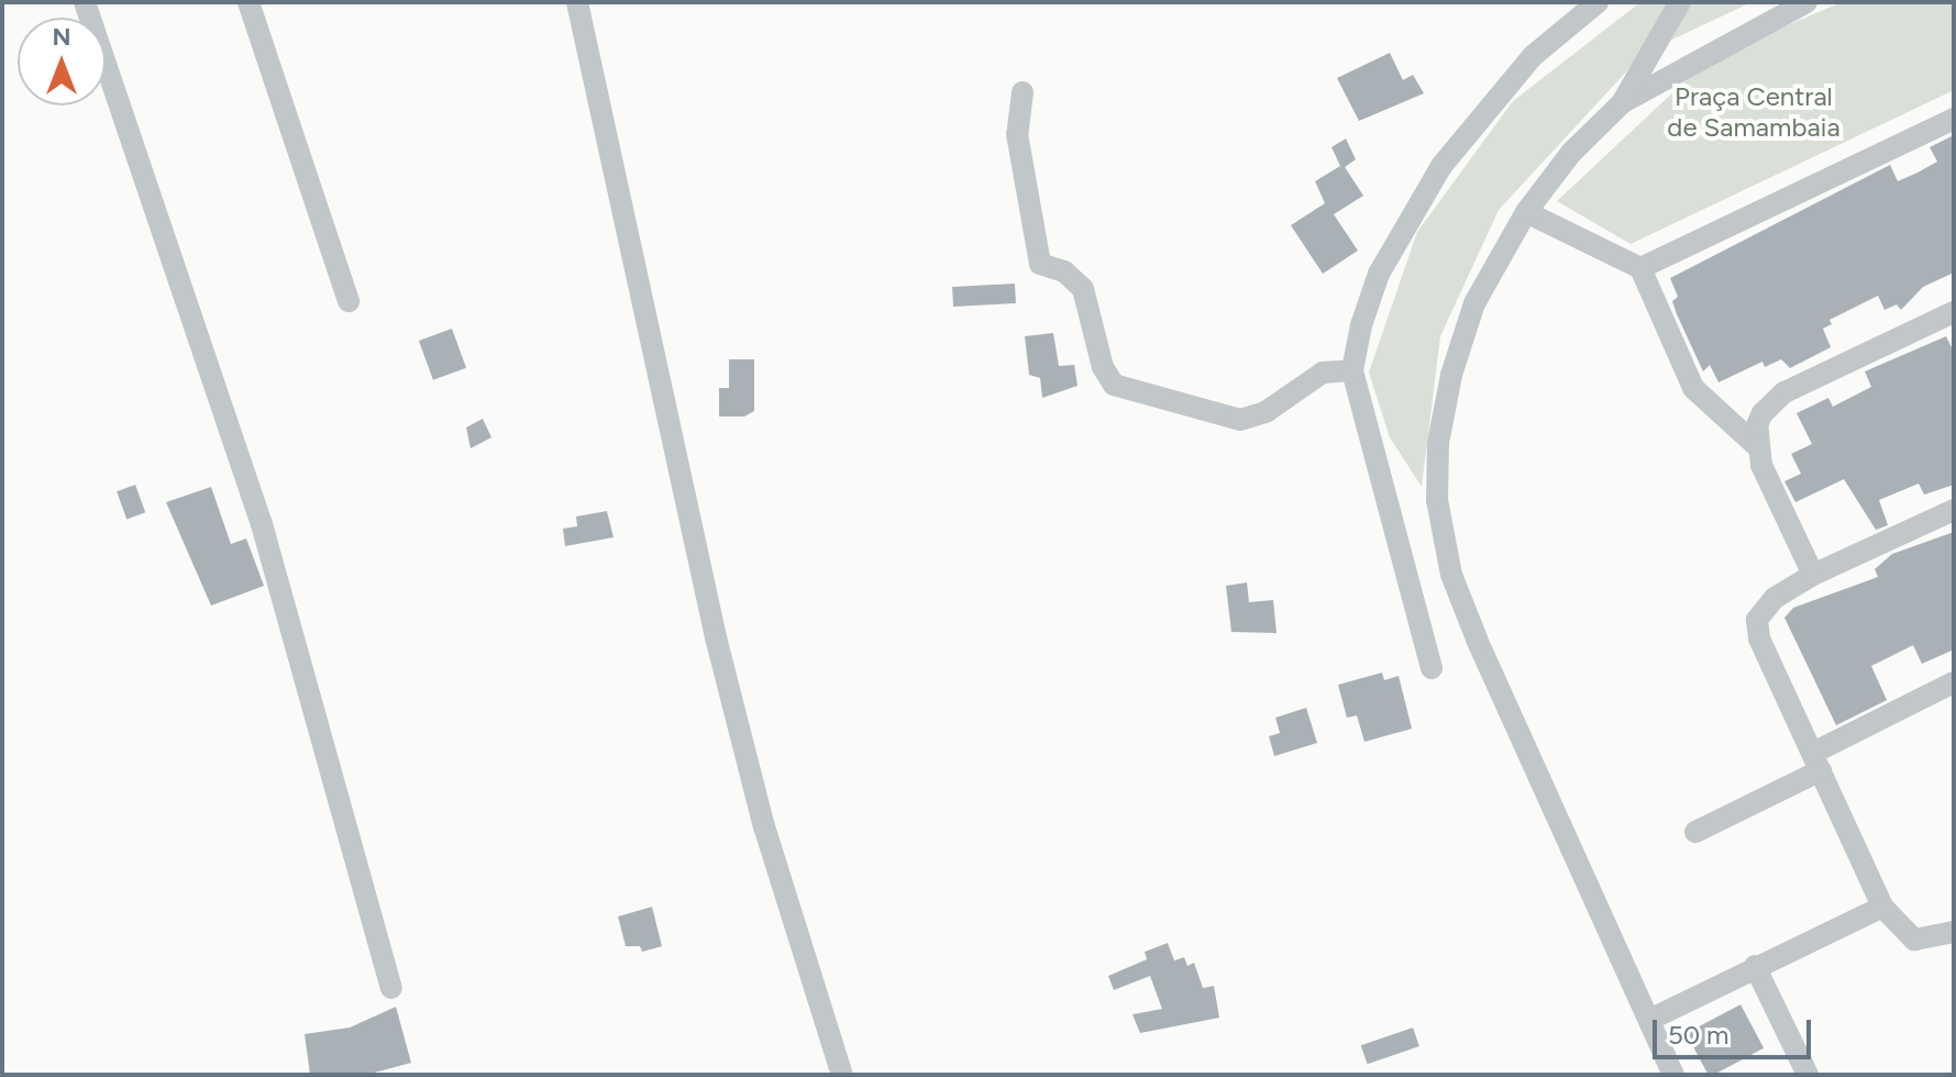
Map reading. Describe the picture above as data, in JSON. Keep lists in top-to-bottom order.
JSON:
{
  "parks": ["Praça Central de Samambaia"],
  "scale_bar": "50 m",
  "north": "top"
}
